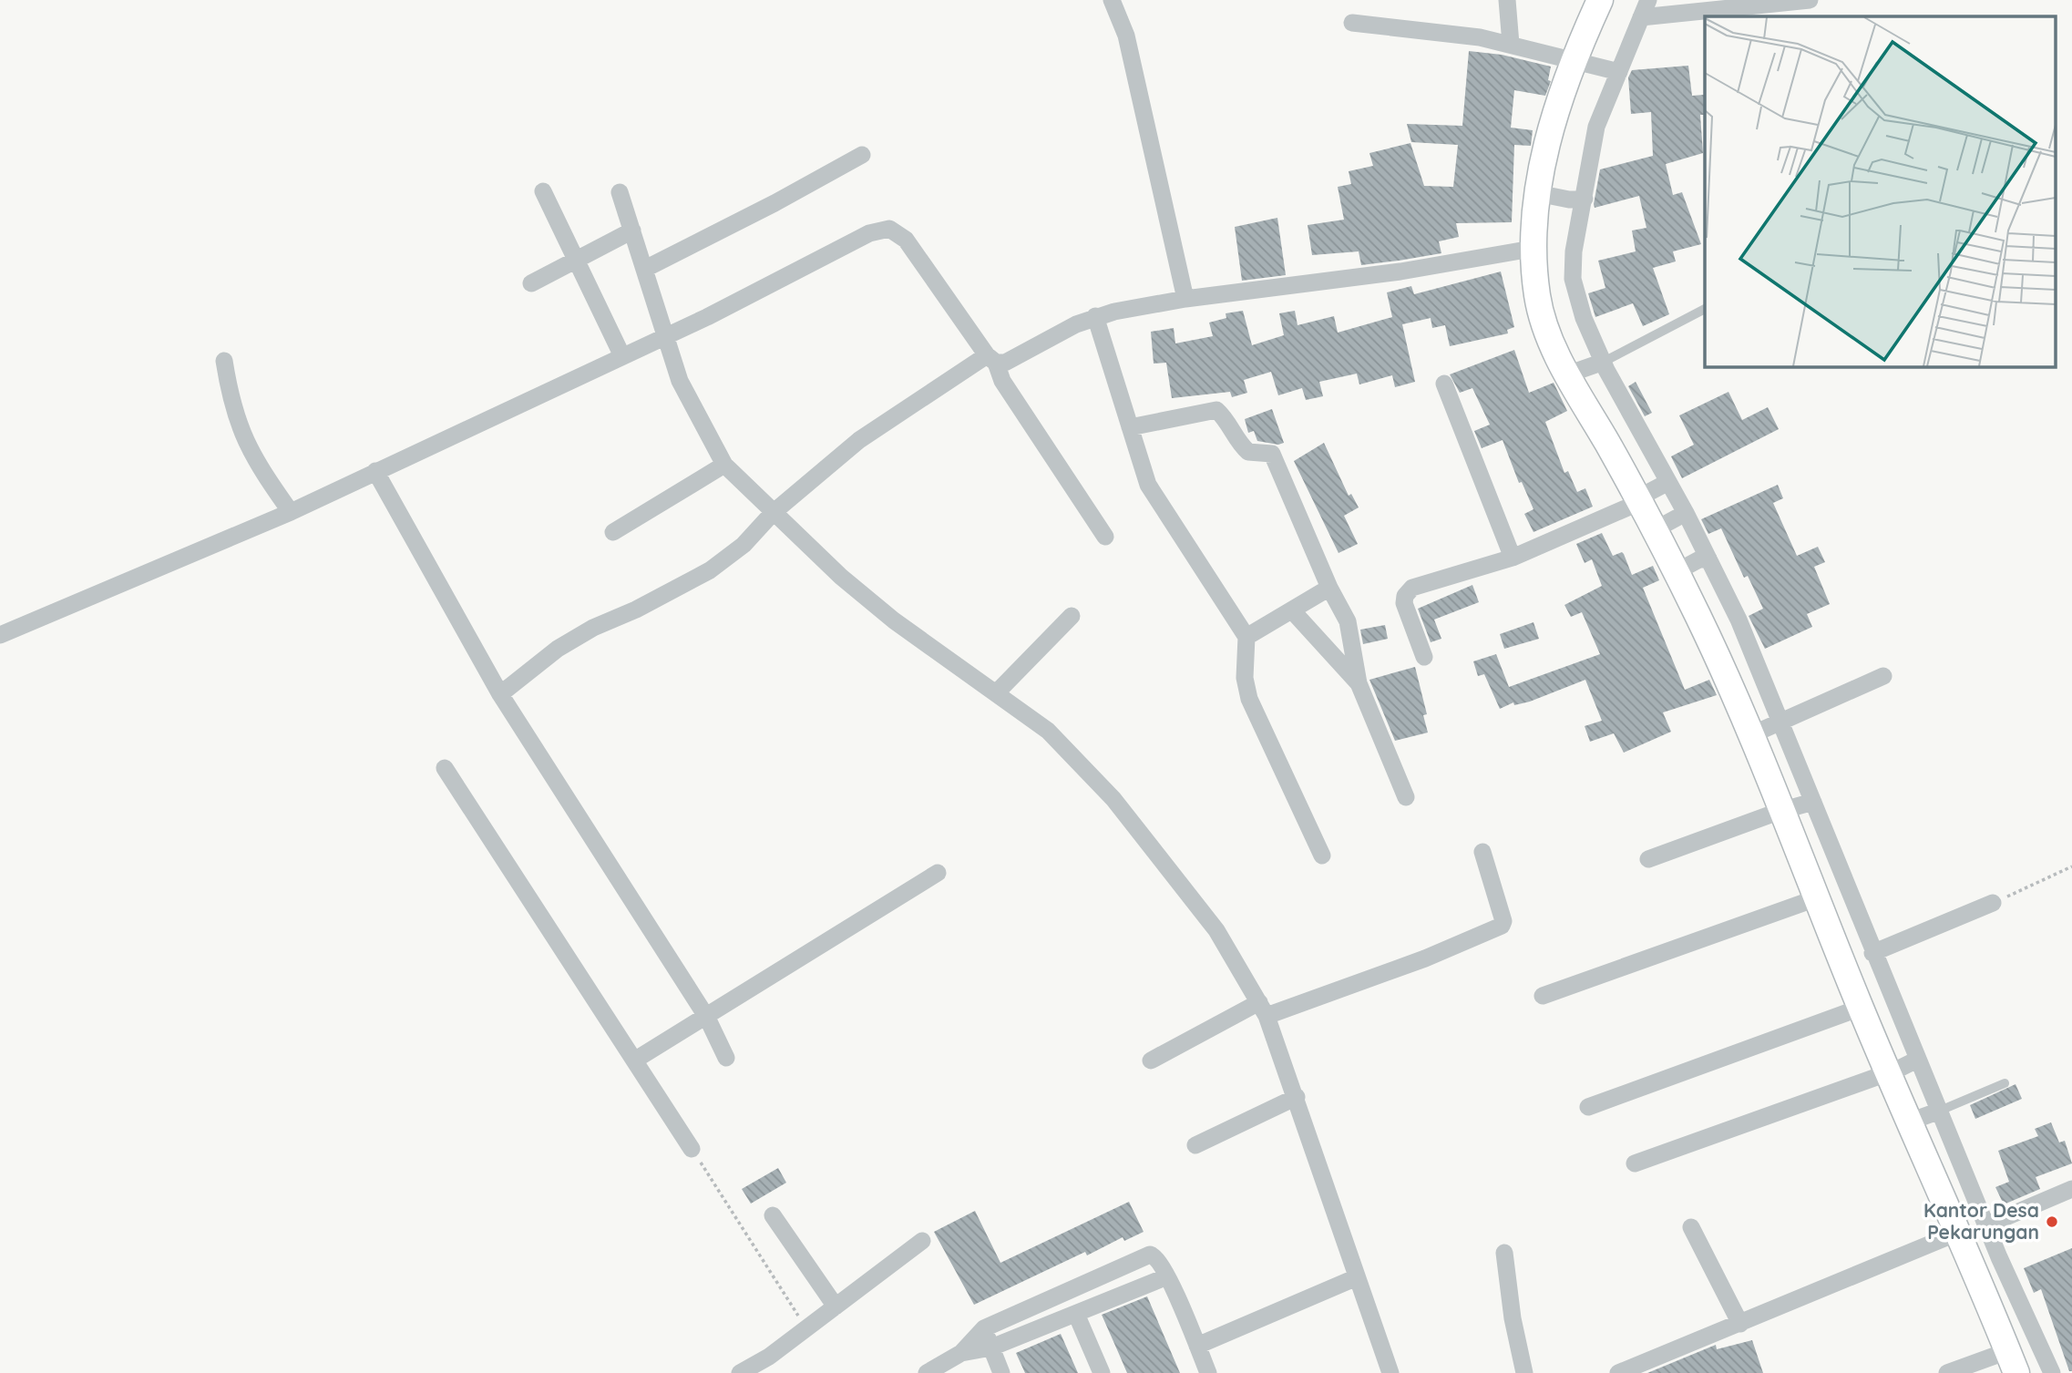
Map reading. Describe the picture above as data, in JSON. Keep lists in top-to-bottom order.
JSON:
{
  "places": ["Kantor Desa Pekarungan"]
}
